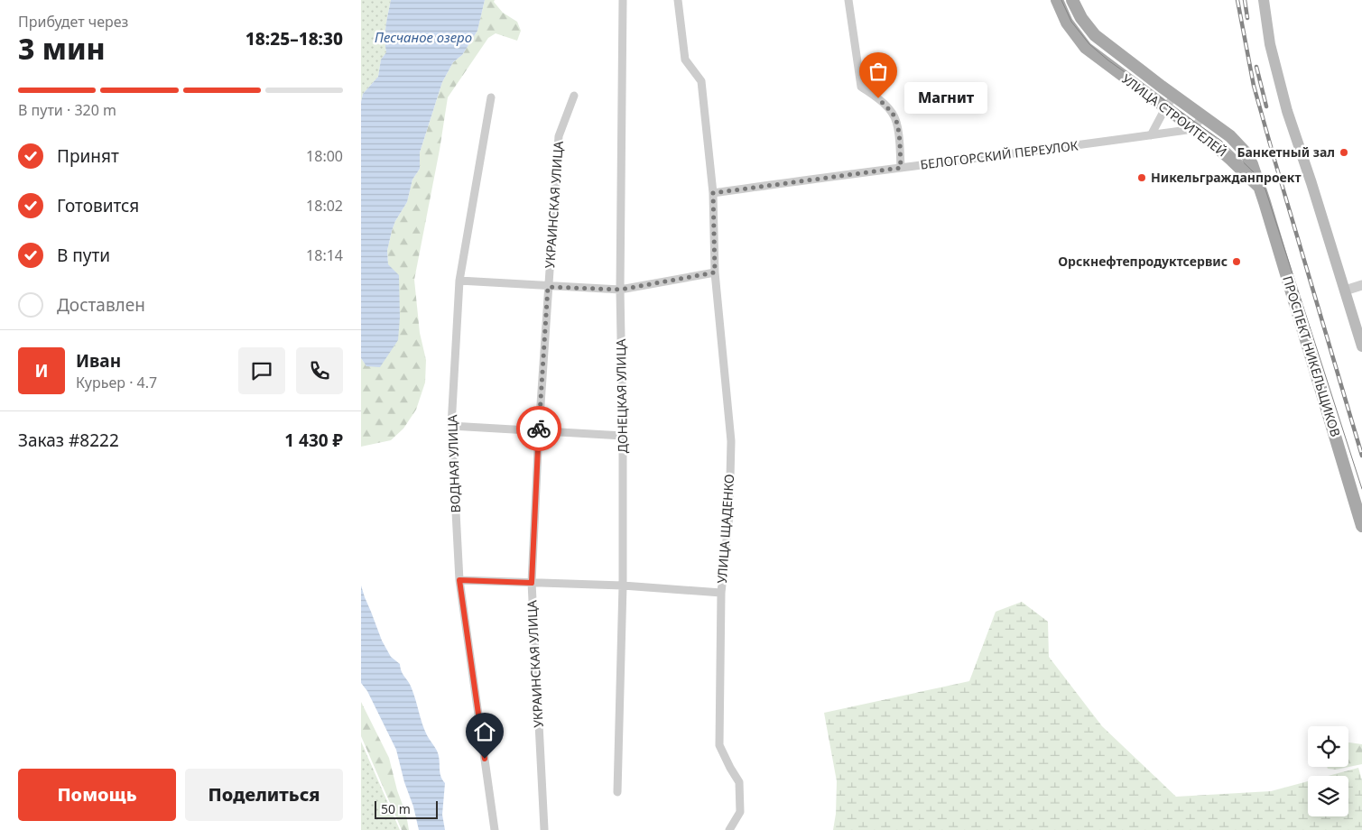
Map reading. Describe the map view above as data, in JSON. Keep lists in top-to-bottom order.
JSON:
{
  "streets": {
    "main road": ["УЛИЦА СТРОИТЕЛЕЙ", "ПРОСПЕКТ НИКЕЛЬЩИКОВ"],
    "street": [
      "БЕЛОГОРСКИЙ ПЕРЕУЛОК",
      "УКРАИНСКАЯ УЛИЦА",
      "ДОНЕЦКАЯ УЛИЦА",
      "ВОДНАЯ УЛИЦА",
      "УЛИЦА ЩАДЕНКО"
    ]
  },
  "crossings": [
    ["УЛИЦА СТРОИТЕЛЕЙ", "БЕЛОГОРСКИЙ ПЕРЕУЛОК"],
    ["УЛИЦА СТРОИТЕЛЕЙ", "ПРОСПЕКТ НИКЕЛЬЩИКОВ"],
    ["БЕЛОГОРСКИЙ ПЕРЕУЛОК", "УЛИЦА ЩАДЕНКО"]
  ],
  "water": ["Песчаное озеро"],
  "places": [
    "Магнит",
    "Банкетный зал",
    "Никельгражданпроект",
    "Орскнефтепродуктсервис"
  ],
  "scale_bar": "50 m",
  "page": {
    "heading": ["3 мин", "Прибудет через", "18:25–18:30"],
    "panel": [
      "Иван",
      "Курьер · 4.7",
      "Заказ #8222",
      "1 430 ₽"
    ],
    "bar": "В пути · 320 m",
    "bubble": "Магнит",
    "list": [
      ["Принят", "18:00"],
      ["Готовится", "18:02"],
      ["В пути", "18:14"],
      "Доставлен"
    ],
    "round": "И",
    "buttons": ["Помощь", "Поделиться"],
    "scale": "50 m"
  }
}
